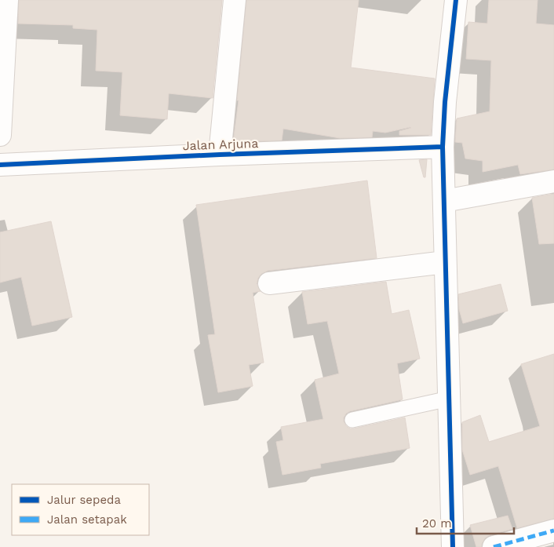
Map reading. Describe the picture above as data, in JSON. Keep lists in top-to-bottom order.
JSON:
{
  "streets": {
    "street": ["Jalan Arjuna"]
  },
  "legend": ["Jalur sepeda", "Jalan setapak"],
  "scale_bar": "20 m"
}
